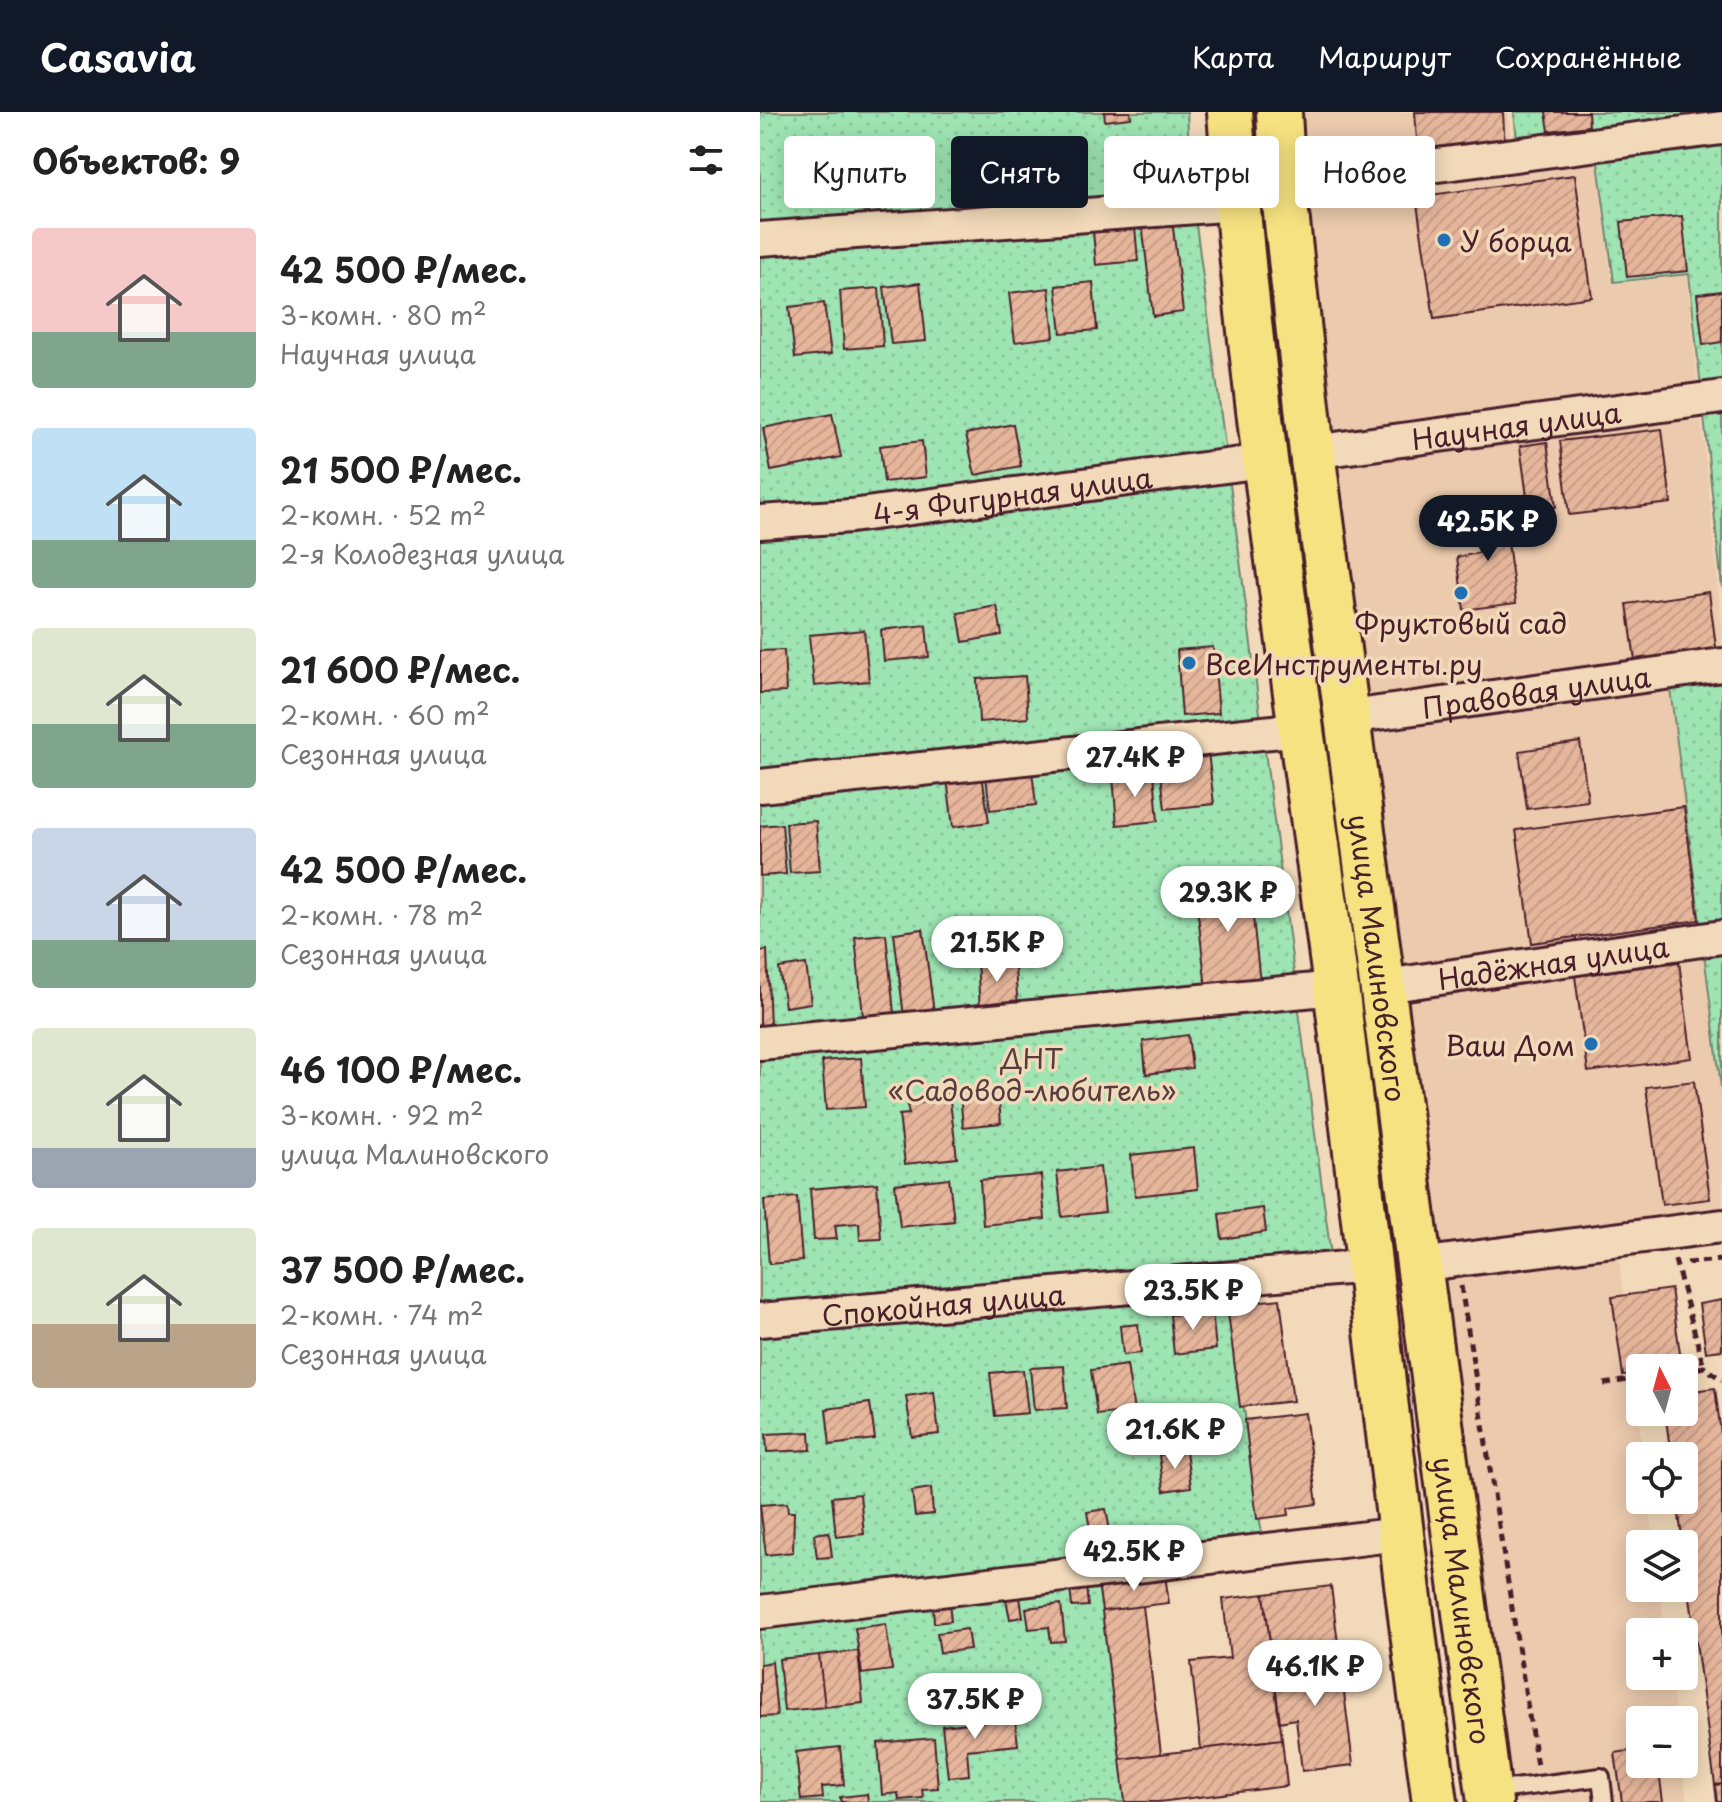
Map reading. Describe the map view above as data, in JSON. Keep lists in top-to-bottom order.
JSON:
{
  "streets": {
    "highway": ["улица Малиновского"],
    "street": [
      "Научная улица",
      "4-я Фигурная улица",
      "Правовая улица",
      "Надёжная улица",
      "Спокойная улица"
    ]
  },
  "crossings": [
    ["Научная улица", "улица Малиновского"],
    ["4-я Фигурная улица", "улица Малиновского"],
    ["Правовая улица", "улица Малиновского"],
    ["улица Малиновского", "Надёжная улица"],
    ["улица Малиновского", "Спокойная улица"]
  ],
  "parks": ["ДНТ «Садовод-любитель»"],
  "places": [
    "У борца",
    "Фруктовый сад",
    "ВсеИнструменты.ру",
    "Ваш Дом"
  ],
  "north": "top",
  "page": {
    "header": "Casavia",
    "nav": ["Карта", "Маршрут", "Сохранённые"],
    "heading": "Объектов: 9",
    "chip": [
      "Купить",
      "Снять",
      "Фильтры",
      "Новое"
    ],
    "list": [
      {
        "name": "42 500 ₽/мес.",
        "note": "3-комн. · 80 m² · Научная улица"
      },
      {
        "name": "21 500 ₽/мес.",
        "note": "2-комн. · 52 m² · 2-я Колодезная улица"
      },
      {
        "name": "21 600 ₽/мес.",
        "note": "2-комн. · 60 m² · Сезонная улица"
      },
      {
        "name": "42 500 ₽/мес.",
        "note": "2-комн. · 78 m² · Сезонная улица"
      },
      {
        "name": "46 100 ₽/мес.",
        "note": "3-комн. · 92 m² · улица Малиновского"
      },
      {
        "name": "37 500 ₽/мес.",
        "note": "2-комн. · 74 m² · Сезонная улица"
      }
    ],
    "price": [
      "42.5K ₽",
      "27.4K ₽",
      "29.3K ₽",
      "21.5K ₽",
      "23.5K ₽",
      "21.6K ₽",
      "42.5K ₽",
      "46.1K ₽",
      "37.5K ₽"
    ],
    "map_buttons": ["+", "−"]
  }
}
